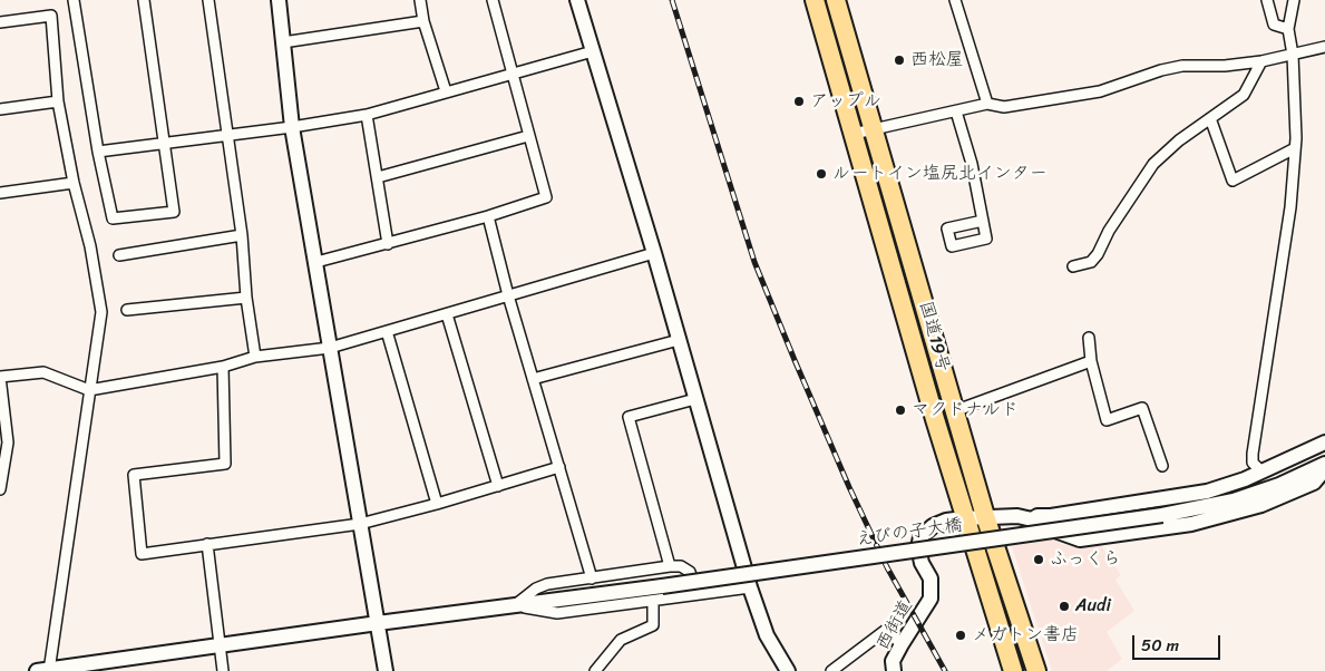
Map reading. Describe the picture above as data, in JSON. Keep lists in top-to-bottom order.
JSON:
{
  "streets": {
    "highway": ["国道19号"],
    "street": ["えびの子大橋", "西街道"]
  },
  "crossings": [
    ["国道19号", "西街道"]
  ],
  "places": [
    "西松屋",
    "アップル",
    "ルートイン塩尻北インター",
    "マクドナルド",
    "ふっくら",
    "Audi",
    "メガトン書店"
  ],
  "scale_bar": "50 m"
}
